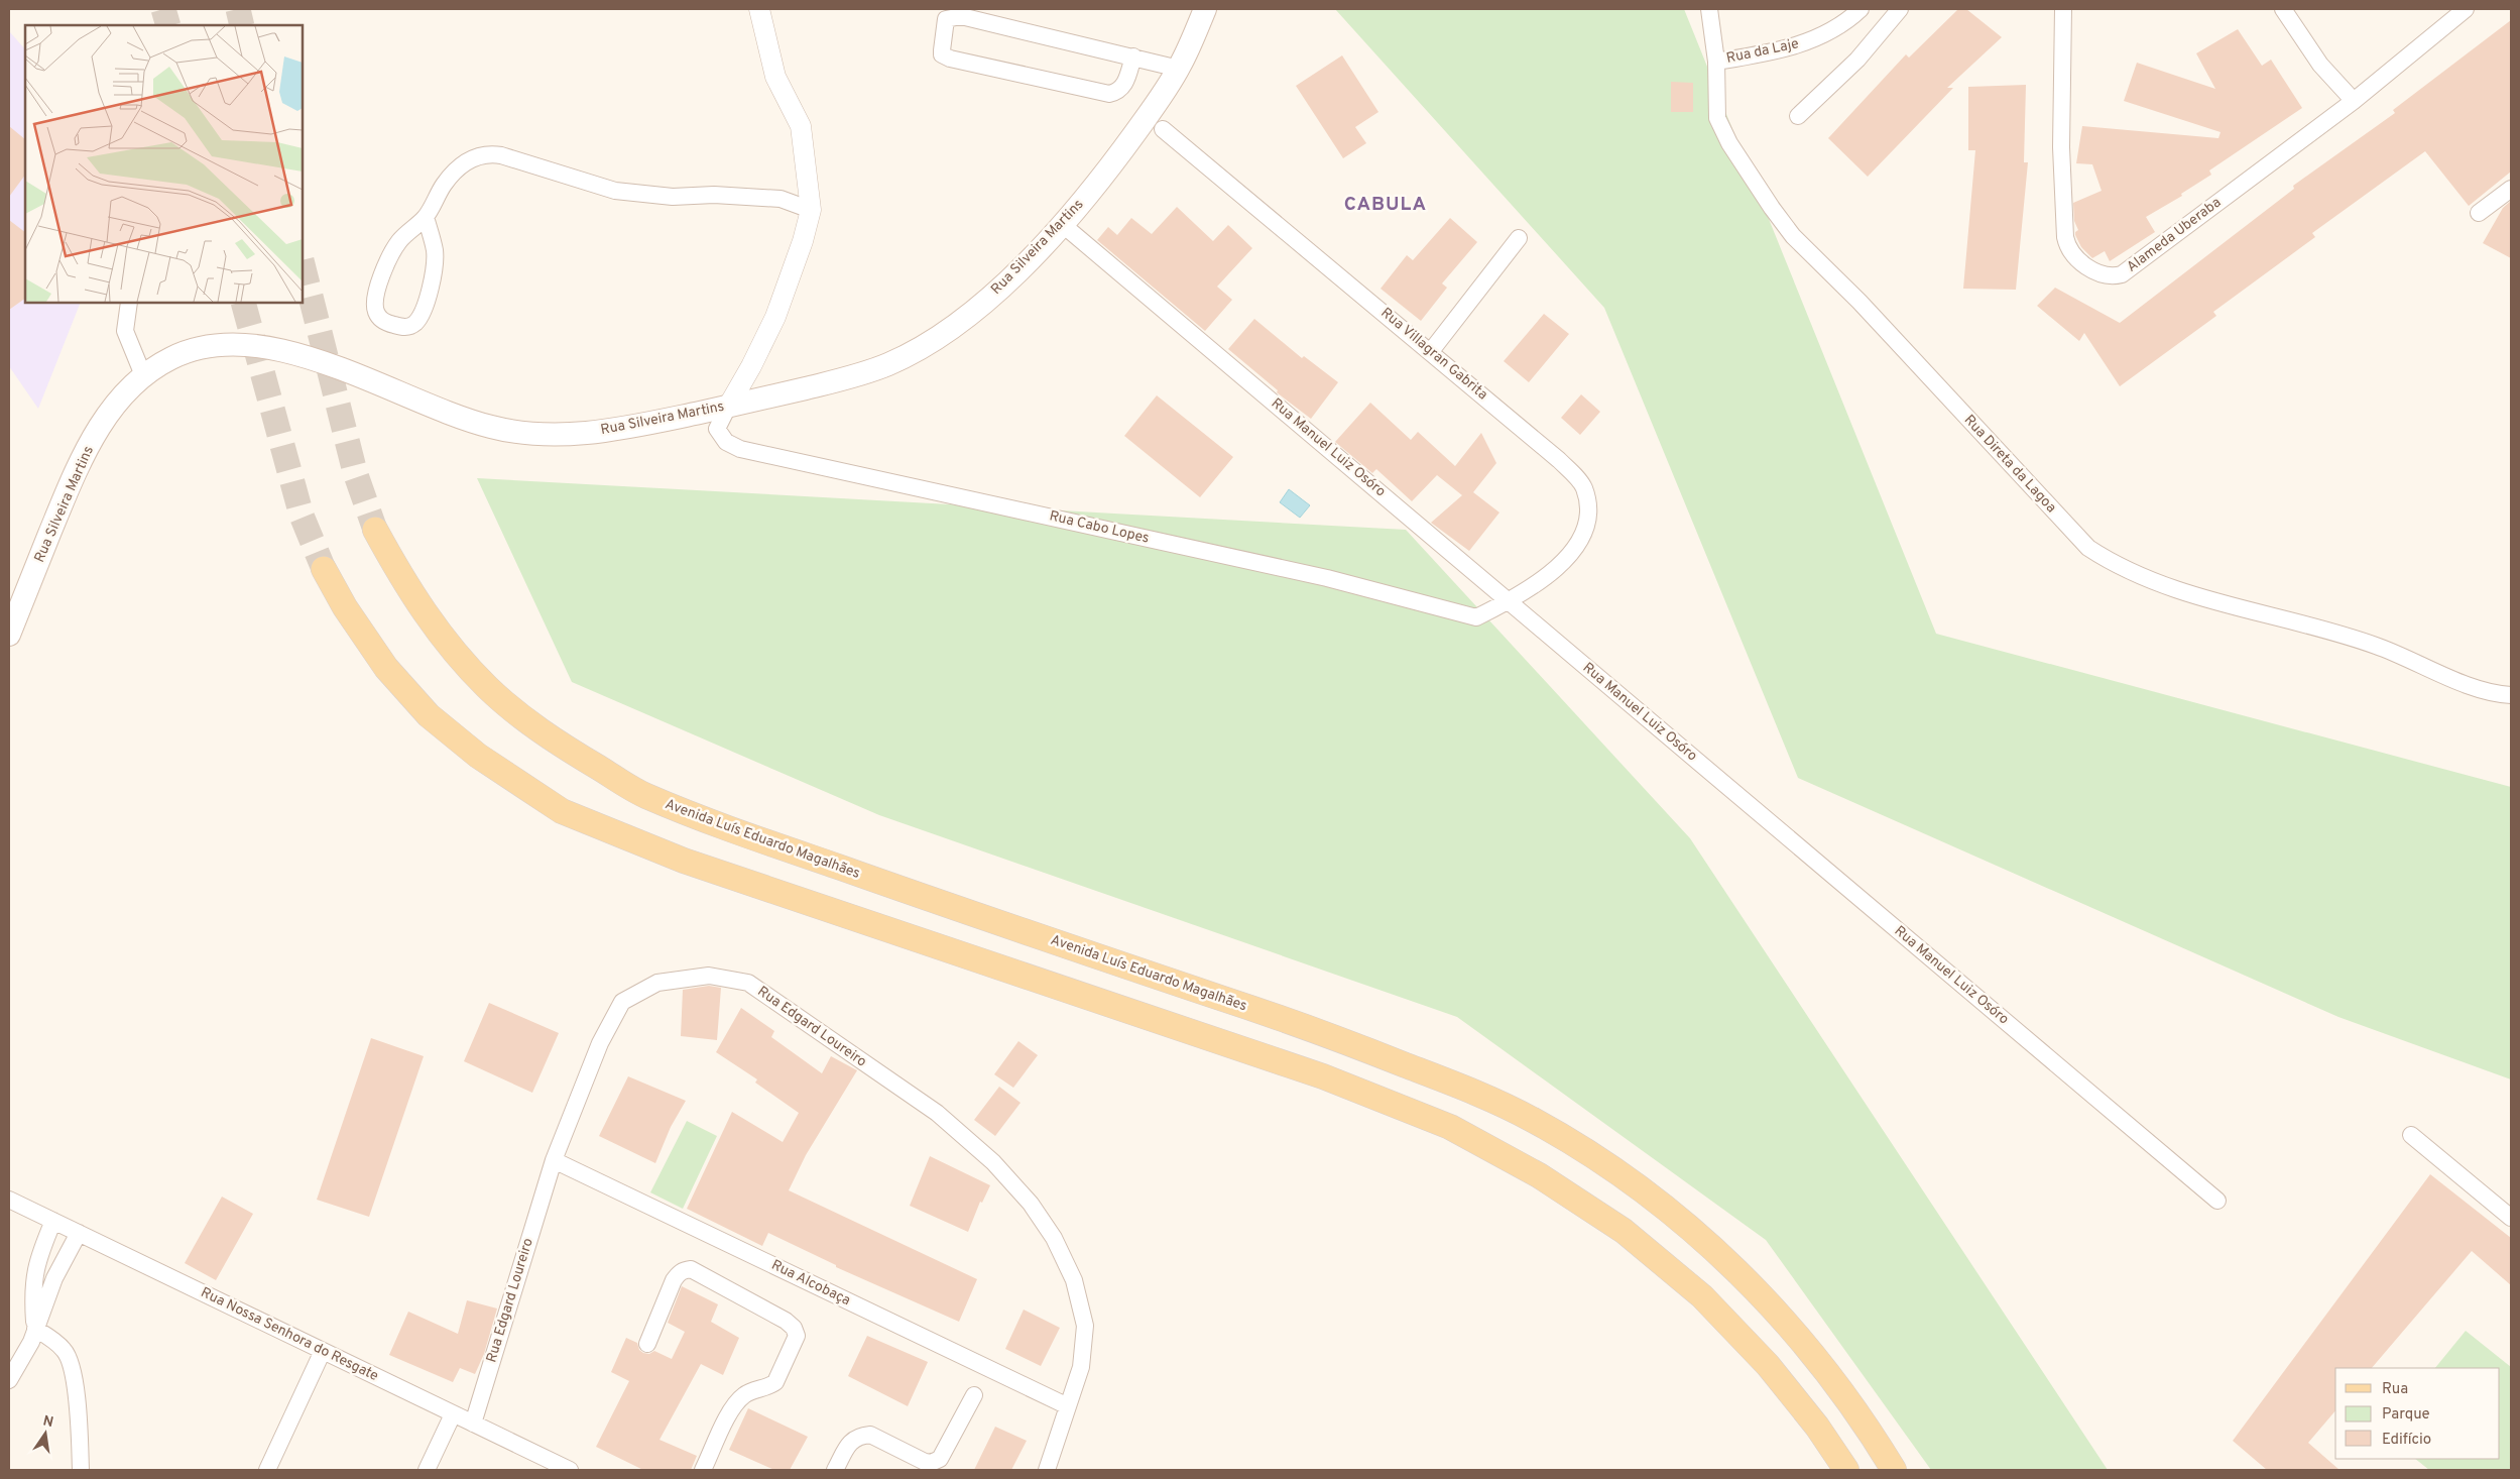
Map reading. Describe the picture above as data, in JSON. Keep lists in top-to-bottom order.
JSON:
{
  "streets": {
    "main road": ["Rua Silveira Martins", "Avenida Luís Eduardo Magalhães"],
    "street": [
      "Rua da Laje",
      "Alameda Uberaba",
      "Rua Villagran Gabrita",
      "Rua Manuel Luiz Osóro",
      "Rua Direta da Lagoa",
      "Rua Cabo Lopes",
      "Rua Edgard Loureiro",
      "Rua Alcobaça",
      "Rua Nossa Senhora do Resgate"
    ]
  },
  "crossings": [
    ["Rua da Laje", "Rua Direta da Lagoa"],
    ["Rua Silveira Martins", "Rua Manuel Luiz Osóro"],
    ["Rua Silveira Martins", "Rua Cabo Lopes"],
    ["Rua Villagran Gabrita", "Rua Manuel Luiz Osóro"],
    ["Rua Villagran Gabrita", "Rua Cabo Lopes"],
    ["Rua Manuel Luiz Osóro", "Rua Cabo Lopes"],
    ["Rua Edgard Loureiro", "Rua Alcobaça"],
    ["Rua Edgard Loureiro", "Rua Nossa Senhora do Resgate"]
  ],
  "districts": ["CABULA"],
  "legend": ["Rua", "Parque", "Edifício"],
  "north": "top"
}
